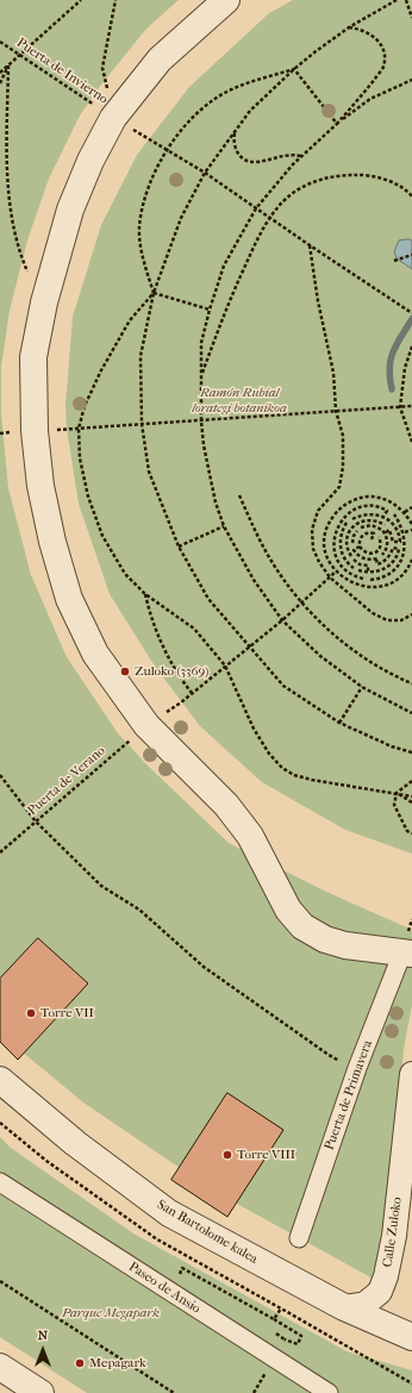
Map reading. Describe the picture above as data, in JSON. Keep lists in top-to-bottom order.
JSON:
{
  "streets": {
    "street": [
      "Puerta de Primavera",
      "San Bartolome kalea",
      "Calle Zuloko",
      "Paseo de Ansio"
    ],
    "path": ["Puerta de Invierno", "Puerta de Verano"]
  },
  "crossings": [
    ["San Bartolome kalea", "Calle Zuloko"]
  ],
  "parks": ["Ramón Rubial lorategi botanikoa", "Parque Megapark"],
  "places": [
    "Zuloko (3369)",
    "Torre VII",
    "Torre VIII",
    "Mepagark"
  ],
  "north": "top"
}
